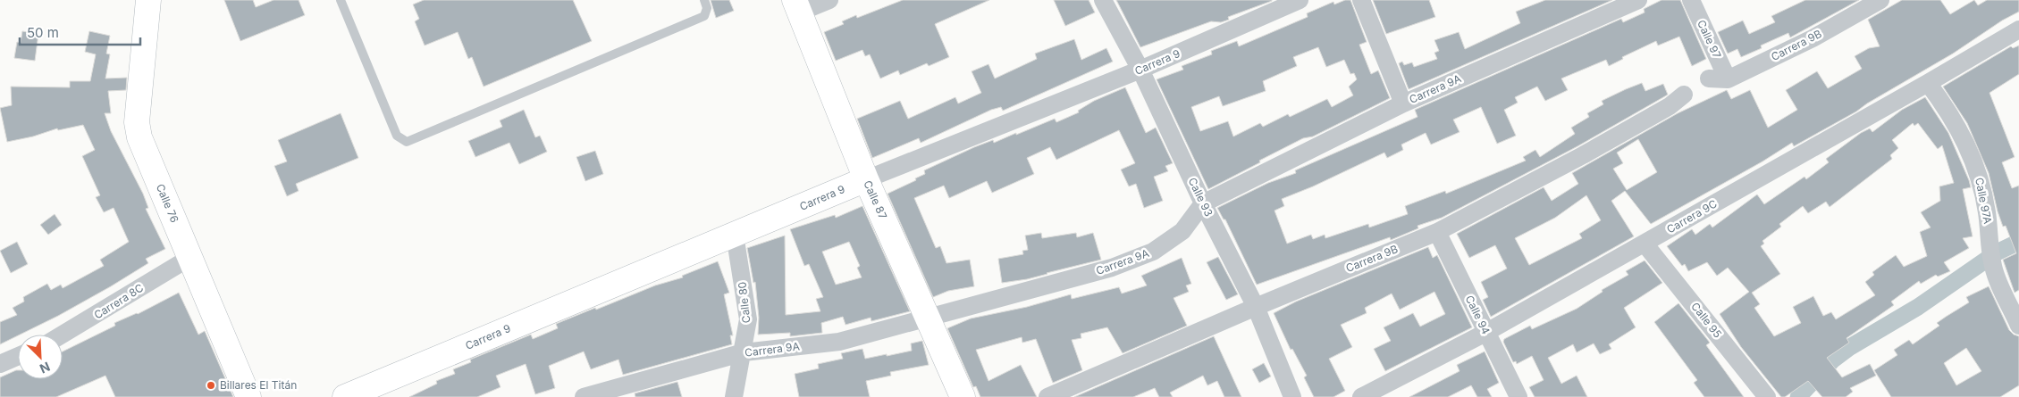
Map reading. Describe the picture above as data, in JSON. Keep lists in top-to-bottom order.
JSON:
{
  "streets": {
    "street": [
      "Calle 97",
      "Carrera 9B",
      "Carrera 9",
      "Carrera 9A",
      "Calle 93",
      "Calle 87",
      "Calle 97A",
      "Calle 76",
      "Carrera 9C",
      "Carrera 8C",
      "Calle 80",
      "Calle 94",
      "Calle 95"
    ]
  },
  "crossings": [
    ["Calle 97", "Carrera 9B"],
    ["Carrera 9B", "Calle 93"],
    ["Carrera 9B", "Calle 94"],
    ["Carrera 9", "Calle 93"],
    ["Carrera 9", "Calle 87"],
    ["Carrera 9", "Calle 80"],
    ["Carrera 9A", "Calle 93"],
    ["Carrera 9A", "Calle 87"],
    ["Carrera 9A", "Calle 80"],
    ["Calle 97A", "Carrera 9C"],
    ["Calle 76", "Carrera 8C"],
    ["Carrera 9C", "Calle 94"],
    ["Carrera 9C", "Calle 95"]
  ],
  "places": ["Billares El Titán"],
  "scale_bar": "50 m",
  "north": "bottom right"
}
